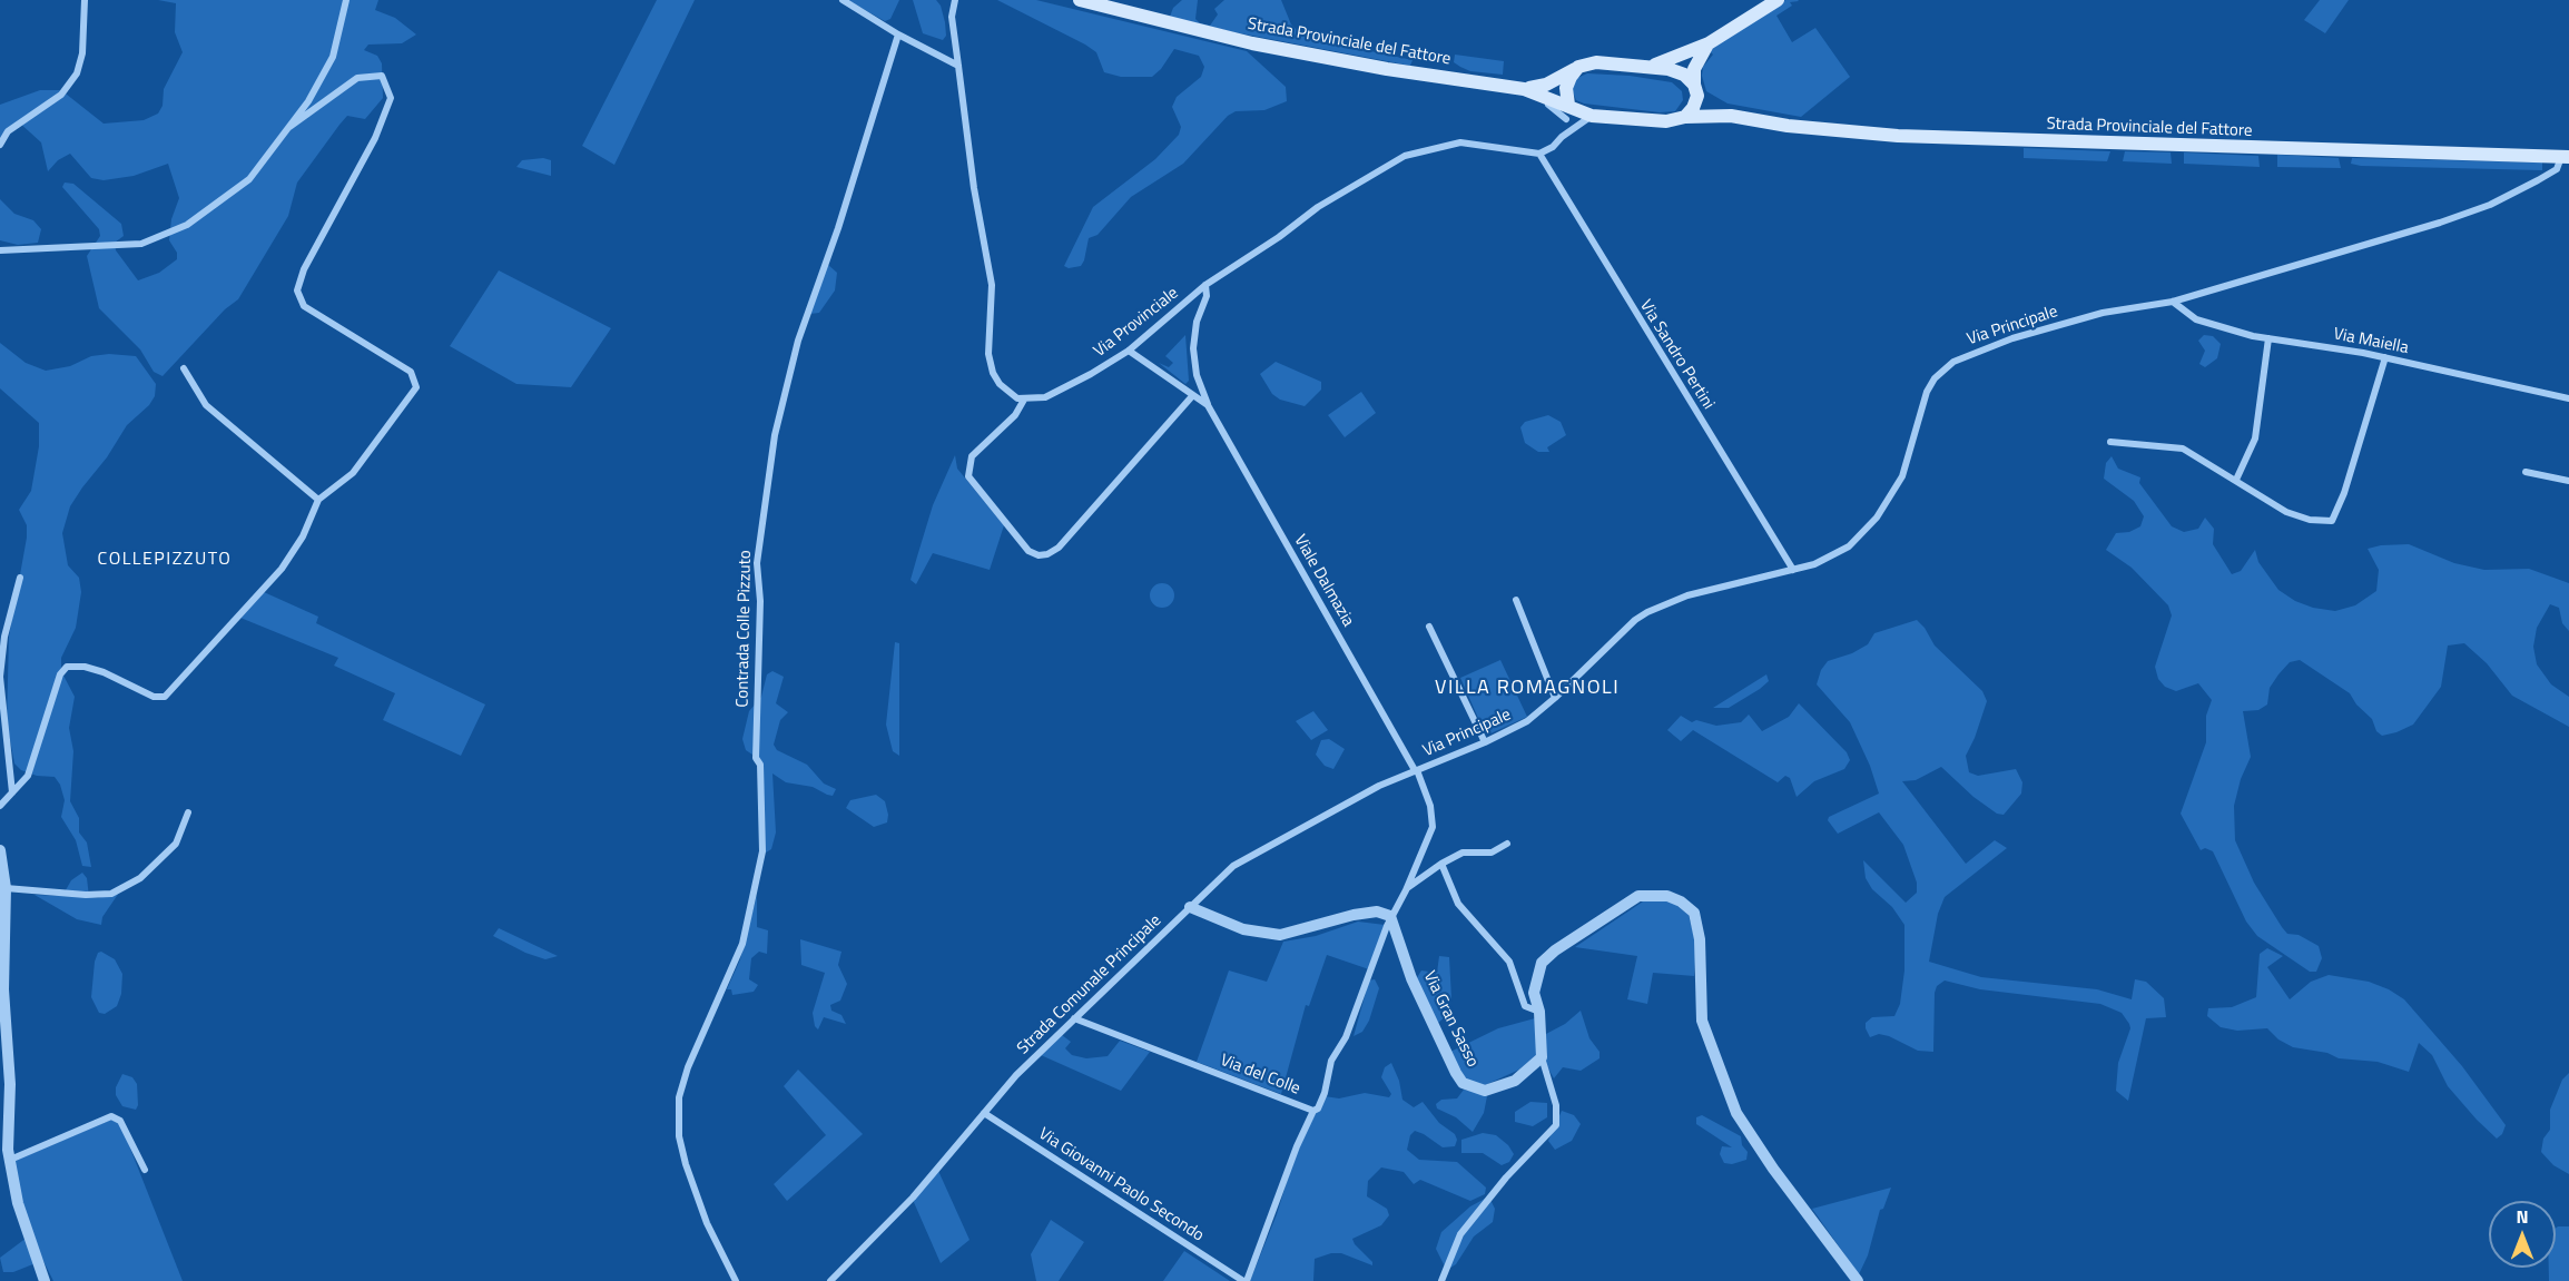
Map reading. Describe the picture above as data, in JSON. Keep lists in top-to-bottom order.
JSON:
{
  "streets": {
    "main road": ["Strada Provinciale del Fattore"],
    "street": [
      "Via Provinciale",
      "Via Principale",
      "Via Maiella",
      "Via Sandro Pertini",
      "Viale Dalmazia",
      "Contrada Colle Pizzuto",
      "Strada Comunale Principale",
      "Via Gran Sasso",
      "Via del Colle",
      "Via Giovanni Paolo Secondo"
    ]
  },
  "crossings": [
    ["Strada Provinciale del Fattore", "Via Principale"],
    ["Via Provinciale", "Via Sandro Pertini"],
    ["Via Provinciale", "Viale Dalmazia"],
    ["Via Principale", "Via Maiella"],
    ["Via Principale", "Via Sandro Pertini"],
    ["Via Principale", "Viale Dalmazia"],
    ["Via Principale", "Strada Comunale Principale"],
    ["Viale Dalmazia", "Strada Comunale Principale"],
    ["Viale Dalmazia", "Via del Colle"],
    ["Strada Comunale Principale", "Via del Colle"],
    ["Strada Comunale Principale", "Via Giovanni Paolo Secondo"],
    ["Via Gran Sasso", "Via del Colle"]
  ],
  "districts": ["COLLEPIZZUTO", "VILLA ROMAGNOLI"],
  "north": "top"
}
